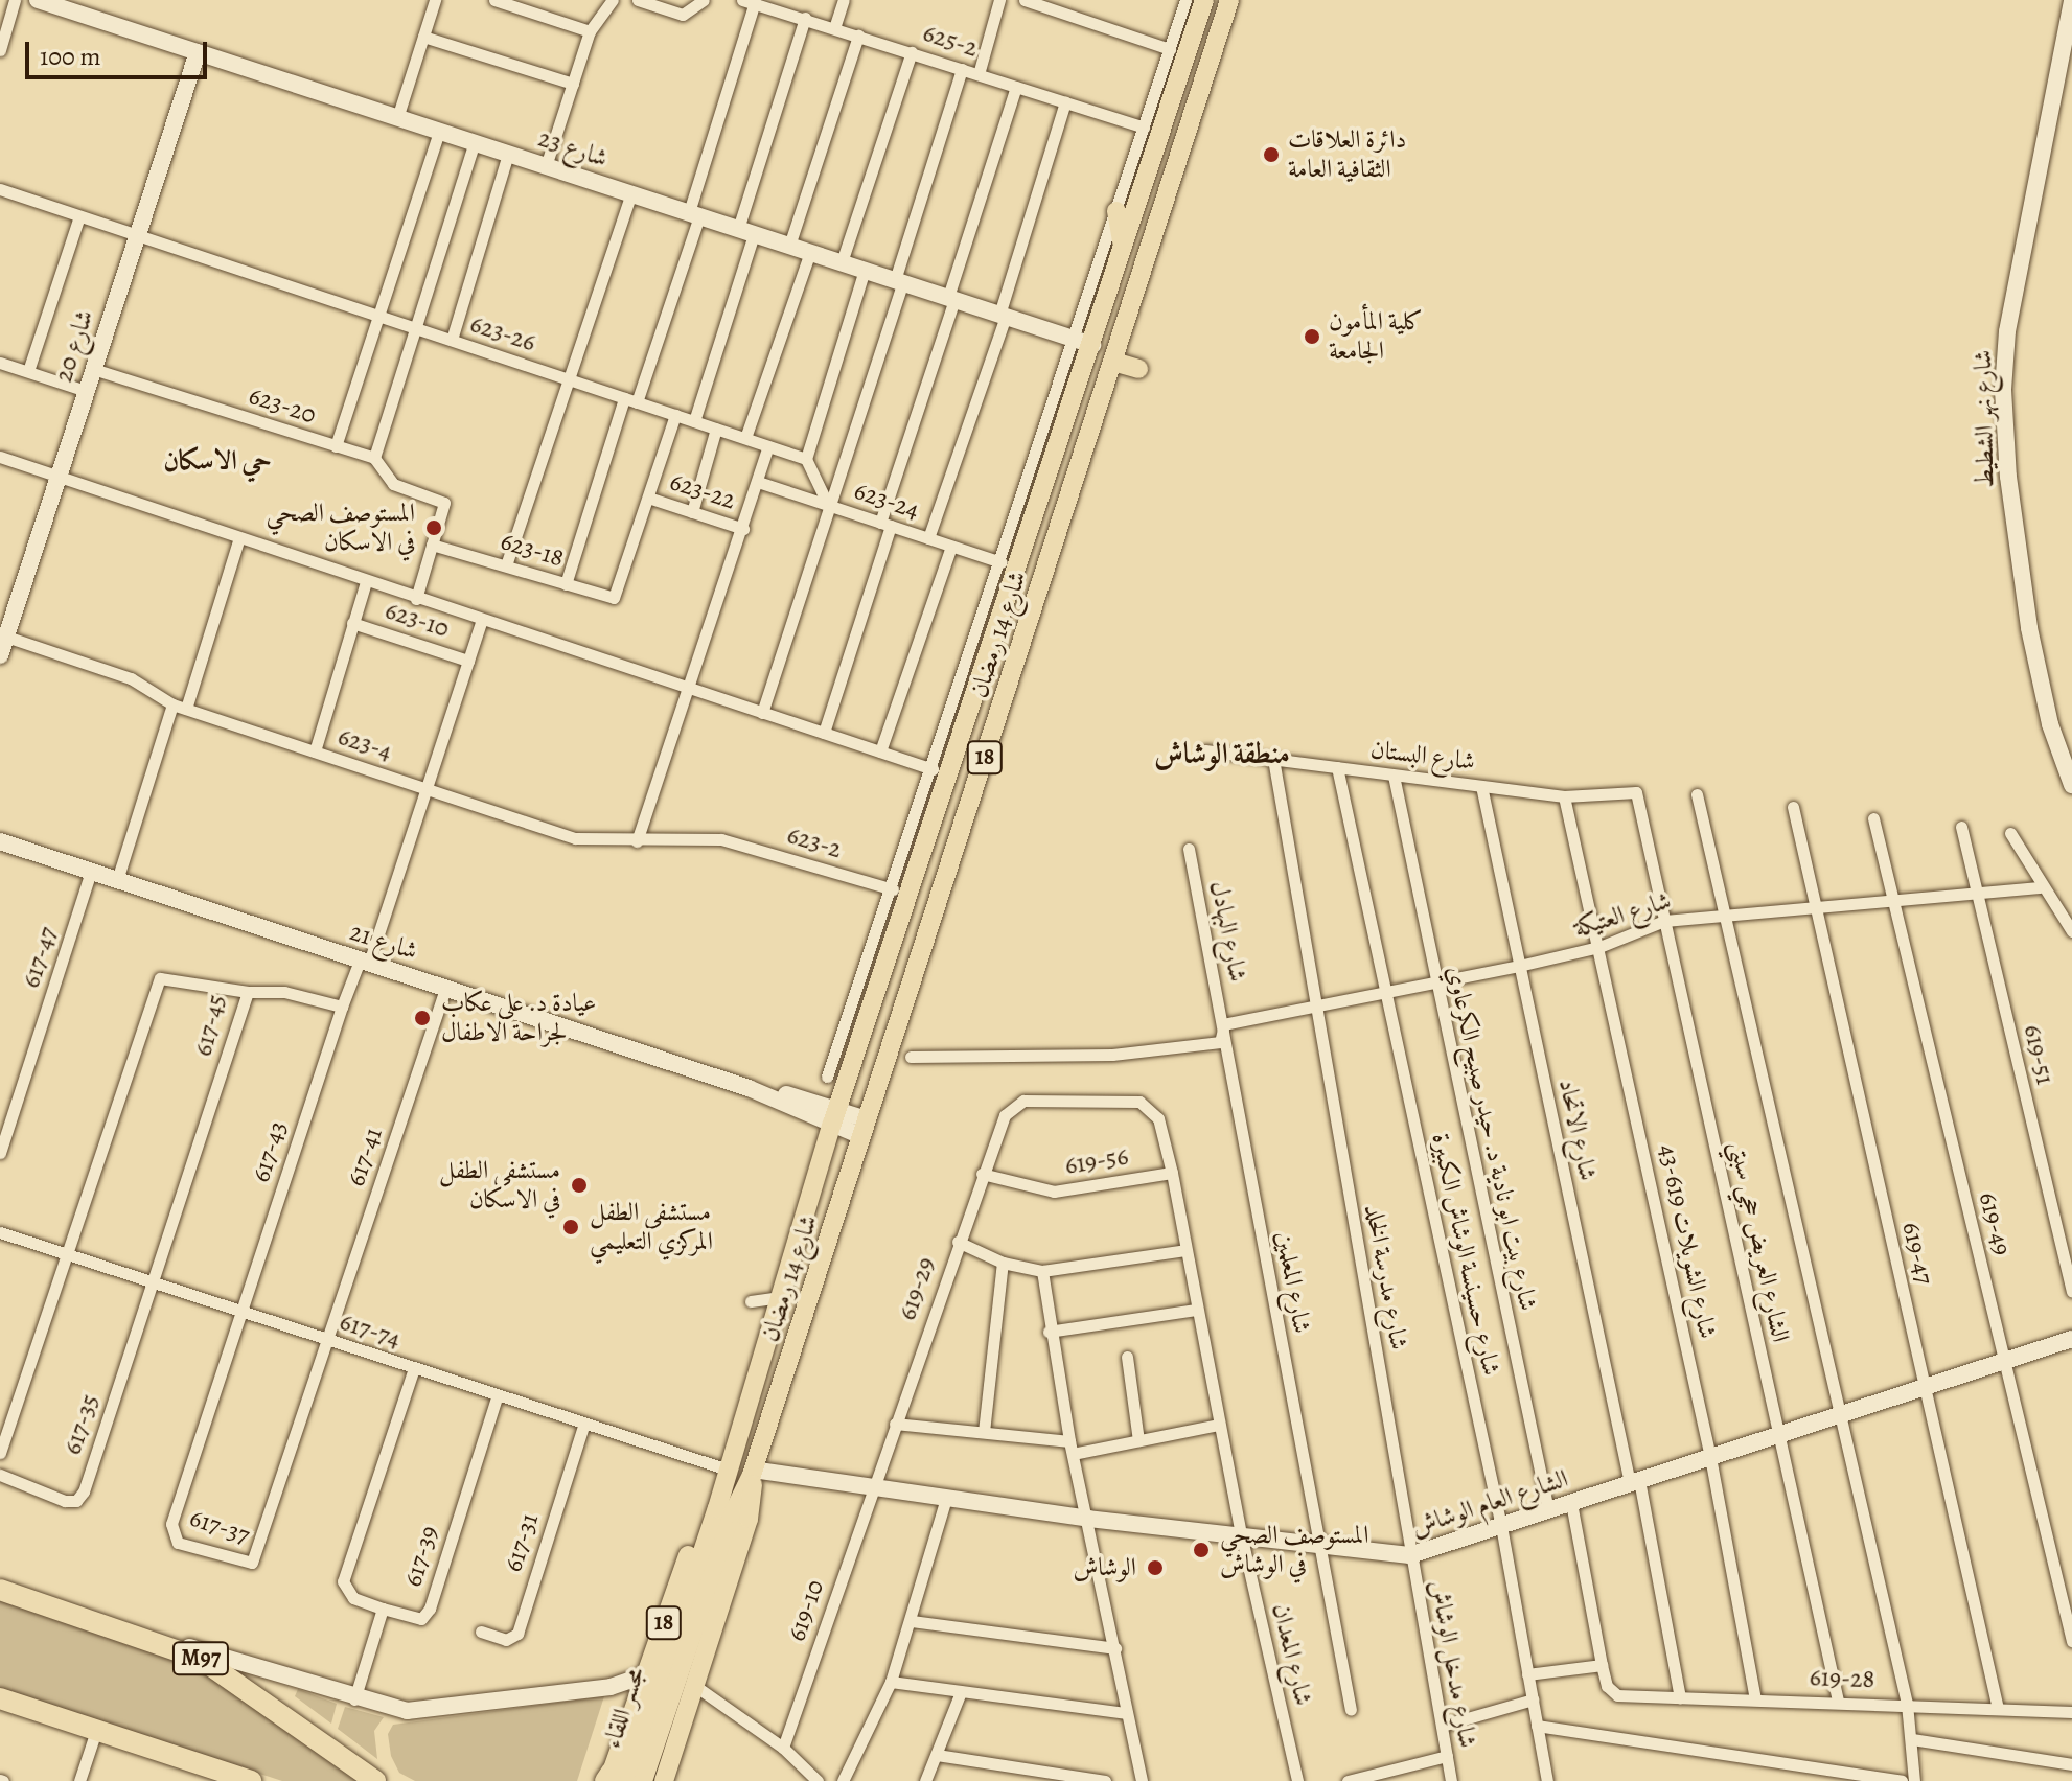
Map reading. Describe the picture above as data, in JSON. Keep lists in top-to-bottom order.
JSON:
{
  "streets": {
    "highway": ["M97"],
    "main road": ["شارع 14 رمضان", "18", "مجسر اللقاء"],
    "street": [
      "625-2",
      "شارع 23",
      "623-26",
      "شارع 20",
      "623-20",
      "شارع نهر الشطيط",
      "623-22",
      "623-24",
      "623-18",
      "623-10",
      "623-4",
      "شارع البستان",
      "623-2",
      "شارع العتيکة",
      "شارع البهادل",
      "شارع 21",
      "617-47",
      "617-45",
      "619-51",
      "شارع الاتحاد",
      "شارع بيت ابو نادية د. حيدر صبيح الكرعاوي",
      "617-43",
      "617-41",
      "619-56",
      "619-49",
      "شارع الشويلات 619-43",
      "الشارع العريض حجي سبتي",
      "619-47",
      "شارع حسينسة الوشاش الكبيرة",
      "شارع مدرسة الخلد",
      "شارع المعلمين",
      "619-29",
      "617-74",
      "617-35",
      "الشارع العام الوشاش",
      "617-37",
      "617-31",
      "617-39",
      "619-10",
      "شارع المعدان",
      "شارع مدخل الوشاش",
      "619-28"
    ]
  },
  "crossings": [
    ["شارع 23", "شارع 20"],
    ["شارع 23", "شارع 14 رمضان"],
    ["623-26", "شارع 20"],
    ["شارع 20", "623-20"],
    ["شارع 20", "623-4"],
    ["623-22", "623-18"],
    ["623-10", "617-43"],
    ["شارع 14 رمضان", "شارع 21"],
    ["شارع 14 رمضان", "617-74"],
    ["شارع 14 رمضان", "الشارع العام الوشاش"],
    ["شارع 14 رمضان", "مجسر اللقاء"],
    ["623-4", "623-2"],
    ["623-4", "617-43"],
    ["شارع البستان", "شارع الاتحاد"],
    ["شارع البستان", "شارع بيت ابو نادية د. حيدر صبيح الكرعاوي"],
    ["شارع البستان", "شارع الشويلات 619-43"],
    ["شارع البستان", "الشارع العريض حجي سبتي"],
    ["شارع البستان", "شارع حسينسة الوشاش الكبيرة"],
    ["شارع البستان", "شارع مدرسة الخلد"],
    ["شارع العتيکة", "شارع البهادل"],
    ["شارع العتيکة", "619-51"],
    ["شارع العتيکة", "شارع الاتحاد"],
    ["شارع العتيکة", "شارع بيت ابو نادية د. حيدر صبيح الكرعاوي"],
    ["شارع العتيکة", "619-49"],
    ["شارع العتيکة", "شارع الشويلات 619-43"],
    ["شارع العتيکة", "الشارع العريض حجي سبتي"],
    ["شارع العتيکة", "619-47"],
    ["شارع العتيکة", "شارع حسينسة الوشاش الكبيرة"],
    ["شارع العتيکة", "شارع مدرسة الخلد"],
    ["شارع العتيکة", "شارع المعلمين"],
    ["شارع البهادل", "شارع المعلمين"],
    ["شارع 21", "617-47"],
    ["شارع 21", "617-43"],
    ["شارع 21", "617-41"],
    ["617-45", "617-74"],
    ["617-45", "617-35"],
    ["شارع الاتحاد", "الشارع العام الوشاش"],
    ["شارع الاتحاد", "619-28"],
    ["شارع بيت ابو نادية د. حيدر صبيح الكرعاوي", "الشارع العام الوشاش"],
    ["617-43", "617-74"],
    ["617-43", "617-37"],
    ["617-41", "617-74"],
    ["617-41", "617-37"],
    ["619-56", "619-29"],
    ["619-56", "شارع المعدان"],
    ["619-49", "الشارع العام الوشاش"],
    ["شارع الشويلات 619-43", "الشارع العام الوشاش"],
    ["شارع الشويلات 619-43", "619-28"],
    ["الشارع العريض حجي سبتي", "الشارع العام الوشاش"],
    ["الشارع العريض حجي سبتي", "619-28"],
    ["619-47", "الشارع العام الوشاش"],
    ["619-47", "619-28"],
    ["شارع حسينسة الوشاش الكبيرة", "الشارع العام الوشاش"],
    ["شارع مدرسة الخلد", "الشارع العام الوشاش"],
    ["شارع مدرسة الخلد", "شارع مدخل الوشاش"],
    ["شارع المعلمين", "الشارع العام الوشاش"],
    ["619-29", "الشارع العام الوشاش"],
    ["619-29", "619-10"],
    ["619-29", "شارع المعدان"],
    ["617-74", "617-35"],
    ["617-74", "617-37"],
    ["617-74", "617-31"],
    ["617-74", "617-39"],
    ["الشارع العام الوشاش", "619-10"],
    ["الشارع العام الوشاش", "شارع المعدان"],
    ["الشارع العام الوشاش", "شارع مدخل الوشاش"]
  ],
  "districts": ["حي الاسكان", "منطقة الوشاش"],
  "places": [
    "دائرة العلاقات الثقافية العامة",
    "كلية المأمون الجامعة",
    "المستوصف الصحي في الاسكان",
    "عيادة د. علي عكاب لجراحة الاطفال",
    "مستشفى الطفل في الاسكان",
    "مستشفى الطفل المركزي التعليمي",
    "المستوصف الصحي في الوشاش",
    "الوشاش"
  ],
  "scale_bar": "100 m"
}
